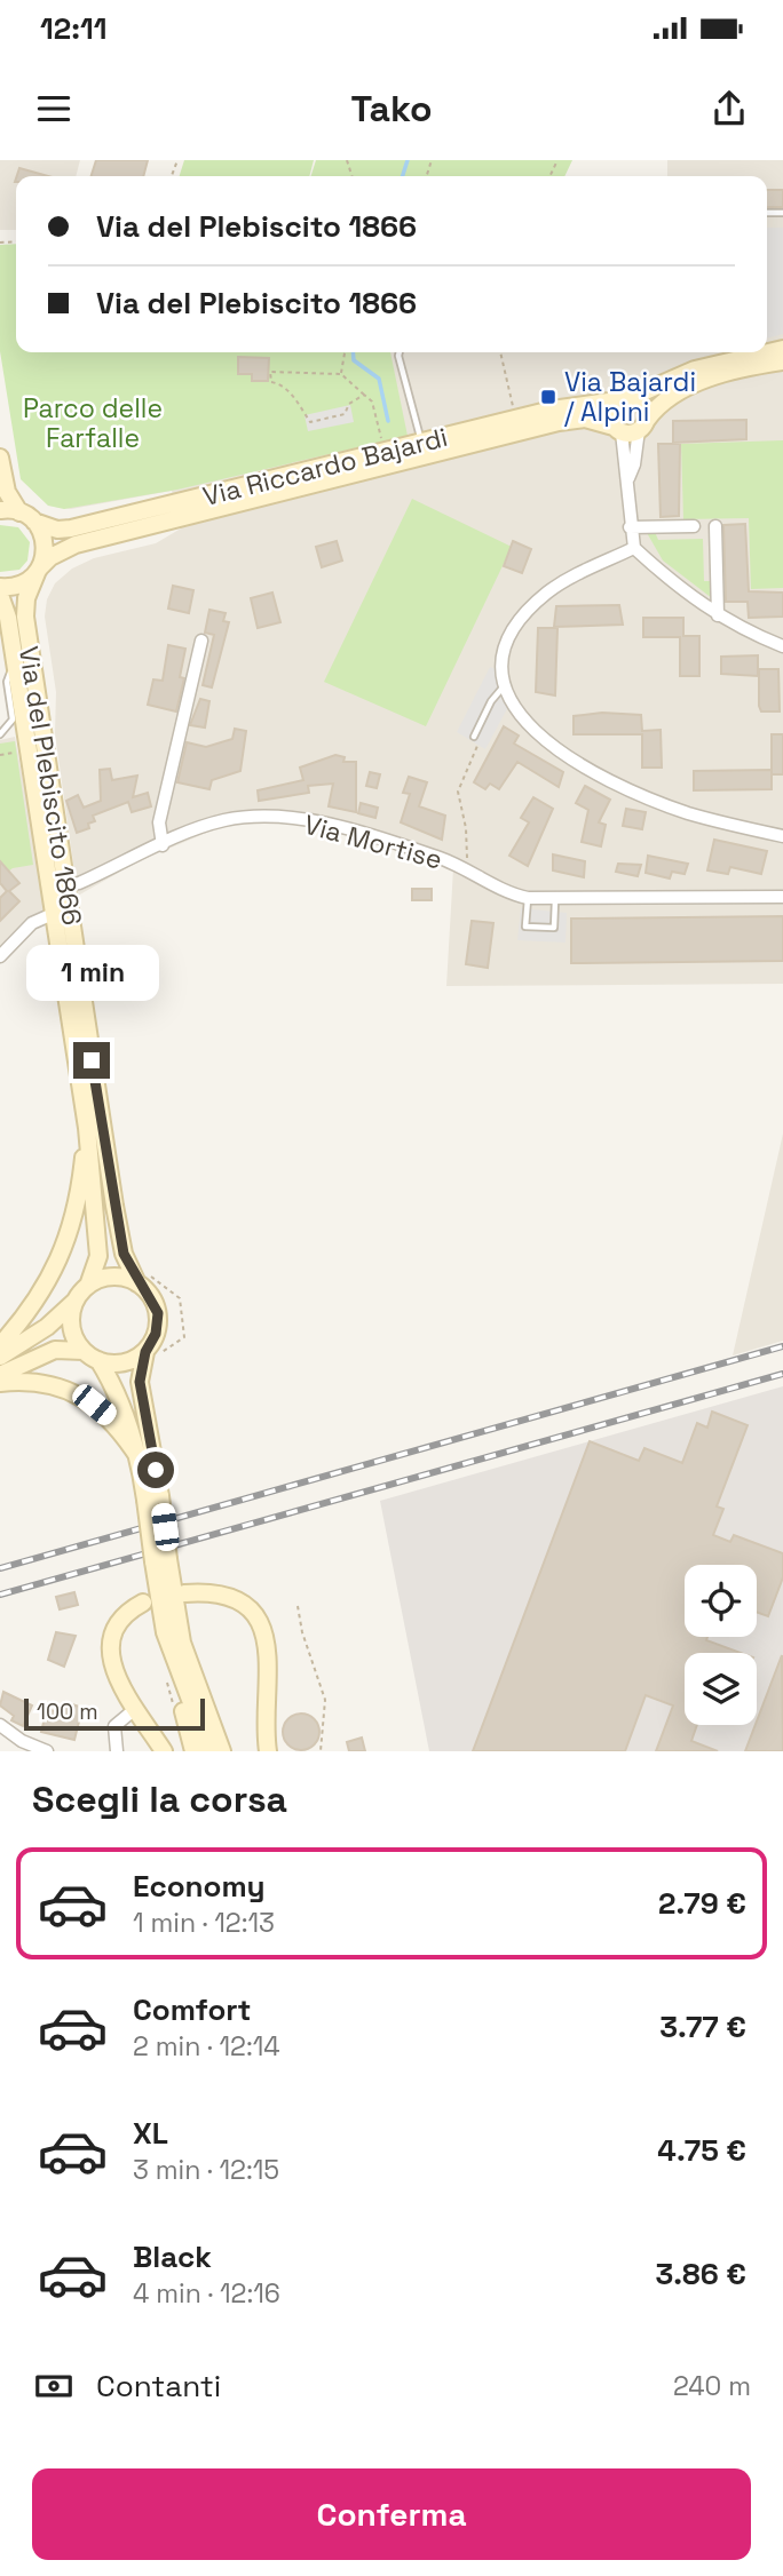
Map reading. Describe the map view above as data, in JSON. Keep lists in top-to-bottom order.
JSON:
{
  "streets": {
    "main road": ["Via Riccardo Bajardi", "Via del Plebiscito 1866"],
    "street": ["Via Mortise"]
  },
  "crossings": [
    ["Via Riccardo Bajardi", "Via del Plebiscito 1866"],
    ["Via del Plebiscito 1866", "Via Mortise"]
  ],
  "parks": ["Parco delle Farfalle"],
  "places": {
    "transit": ["Via Bajardi / Alpini"]
  },
  "scale_bar": "100 m",
  "page": {
    "status": "12:11",
    "header": "Tako",
    "banner": ["Via del Plebiscito 1866", "Via del Plebiscito 1866"],
    "bubble": "1 min",
    "scale": "100 m",
    "heading": "Scegli la corsa",
    "list": [
      {
        "name": "Economy",
        "note": "1 min · 12:13",
        "value": "2.79 €"
      },
      {
        "name": "Comfort",
        "note": "2 min · 12:14",
        "value": "3.77 €"
      },
      {
        "name": "XL",
        "note": "3 min · 12:15",
        "value": "4.75 €"
      },
      {
        "name": "Black",
        "note": "4 min · 12:16",
        "value": "3.86 €"
      }
    ],
    "pay": ["Contanti", "240 m"],
    "buttons": "Conferma"
  }
}
